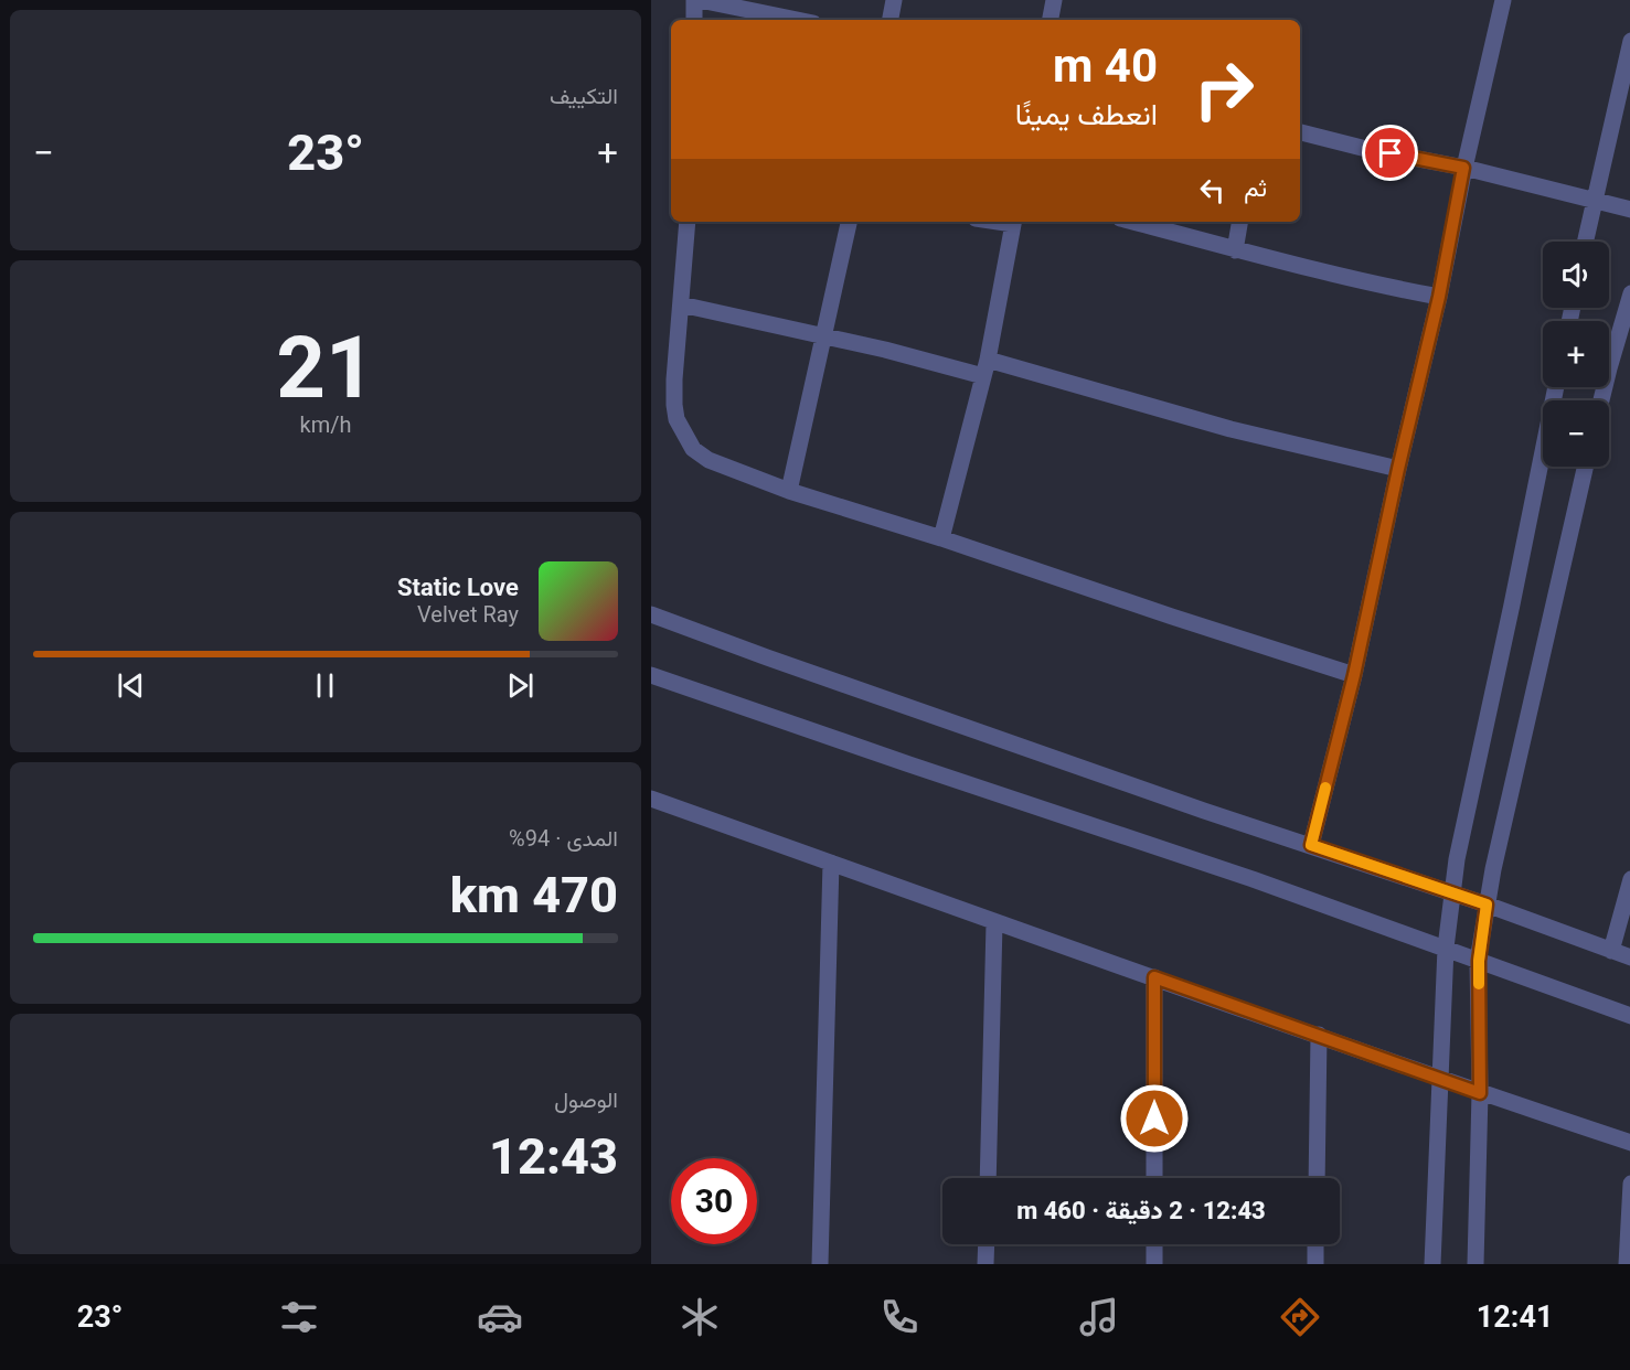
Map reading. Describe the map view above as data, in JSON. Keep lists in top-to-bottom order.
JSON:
{
  "page": {
    "tile": [
      "التكييف",
      ["21", "km/h"],
      ["المدى · 94%", "470 km"],
      ["الوصول", "12:43"]
    ],
    "turn": ["40 m", "انعطف يمينًا"],
    "heat": ["−", "23°", "+"],
    "then": "ثم",
    "map_buttons": ["+", "−"],
    "song": ["Static Love", "Velvet Ray"],
    "limit": "30",
    "trip": "12:43 · 2 دقيقة · 460 m",
    "tabs": ["12:41", "23°"]
  }
}
